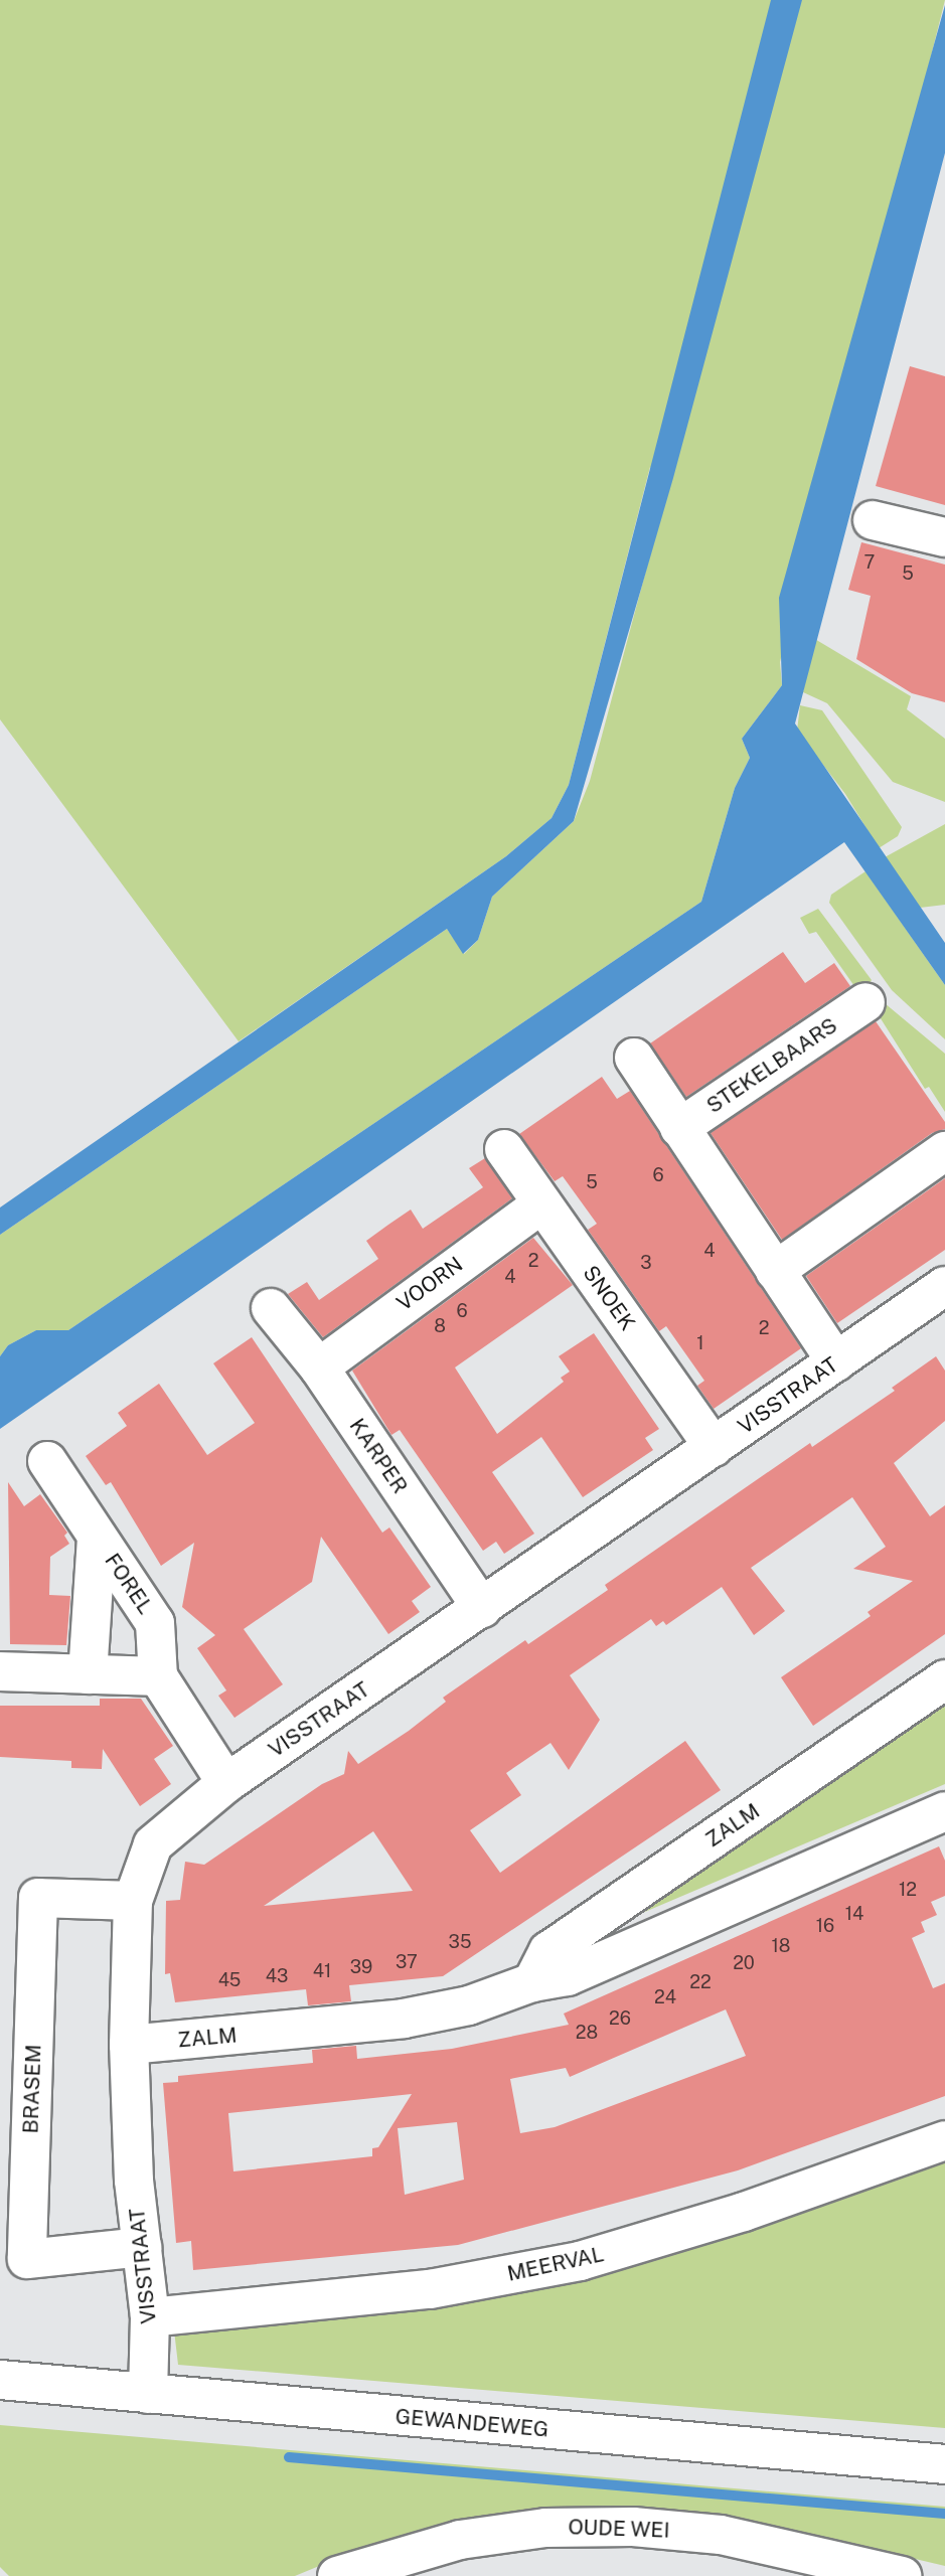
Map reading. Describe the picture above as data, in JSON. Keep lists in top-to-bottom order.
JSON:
{
  "streets": {
    "street": [
      "STEKELBAARS",
      "VOORN",
      "SNOEK",
      "VISSTRAAT",
      "KARPER",
      "FOREL",
      "ZALM",
      "BRASEM",
      "MEERVAL",
      "GEWANDEWEG",
      "OUDE WEI"
    ]
  },
  "crossings": [
    ["VOORN", "SNOEK"],
    ["VOORN", "KARPER"],
    ["SNOEK", "VISSTRAAT"],
    ["VISSTRAAT", "KARPER"],
    ["VISSTRAAT", "ZALM"],
    ["VISSTRAAT", "BRASEM"],
    ["VISSTRAAT", "MEERVAL"],
    ["VISSTRAAT", "GEWANDEWEG"]
  ],
  "house_numbers": [
    "7",
    "5",
    "6",
    "5",
    "4",
    "2",
    "3",
    "4",
    "6",
    "8",
    "2",
    "1",
    "12",
    "14",
    "16",
    "35",
    "18",
    "37",
    "20",
    "39",
    "41",
    "43",
    "45",
    "22",
    "24",
    "26",
    "28"
  ]
}
